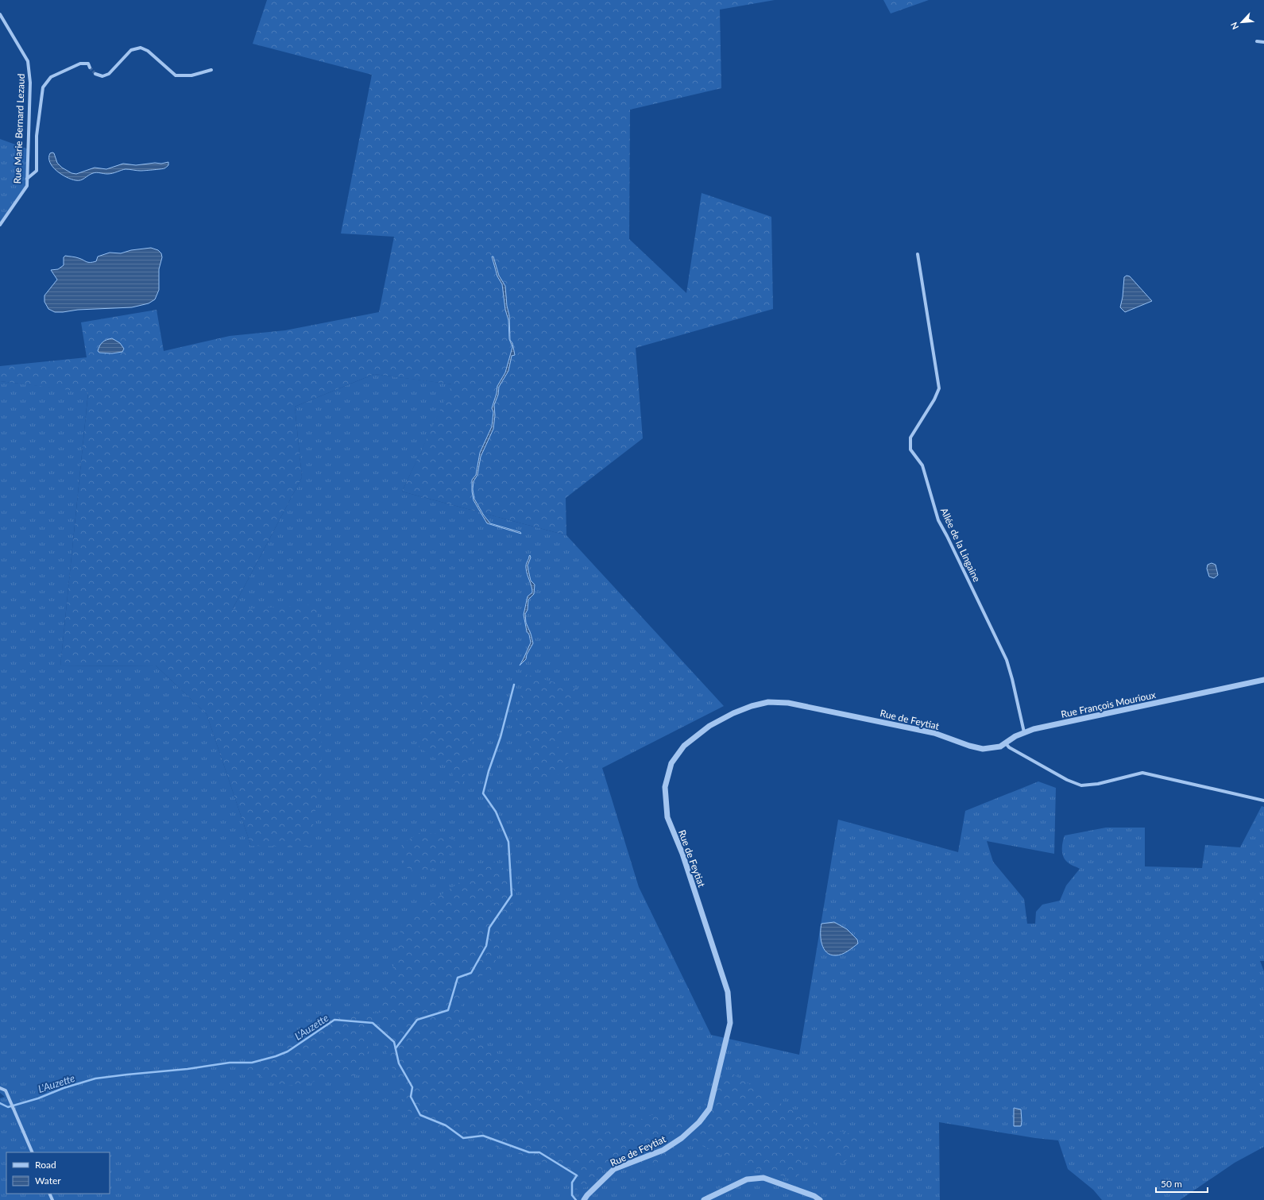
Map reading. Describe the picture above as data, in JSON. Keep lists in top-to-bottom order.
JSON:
{
  "streets": {
    "street": [
      "Rue Marie Bernard Lezaud",
      "Allée de la Lingaine",
      "Rue François Mourioux",
      "Rue de Feytiat"
    ]
  },
  "crossings": [
    ["Allée de la Lingaine", "Rue François Mourioux"],
    ["Rue François Mourioux", "Rue de Feytiat"]
  ],
  "water": ["L'Auzette"],
  "legend": ["Road", "Water"],
  "scale_bar": "50 m",
  "north": "bottom left"
}
